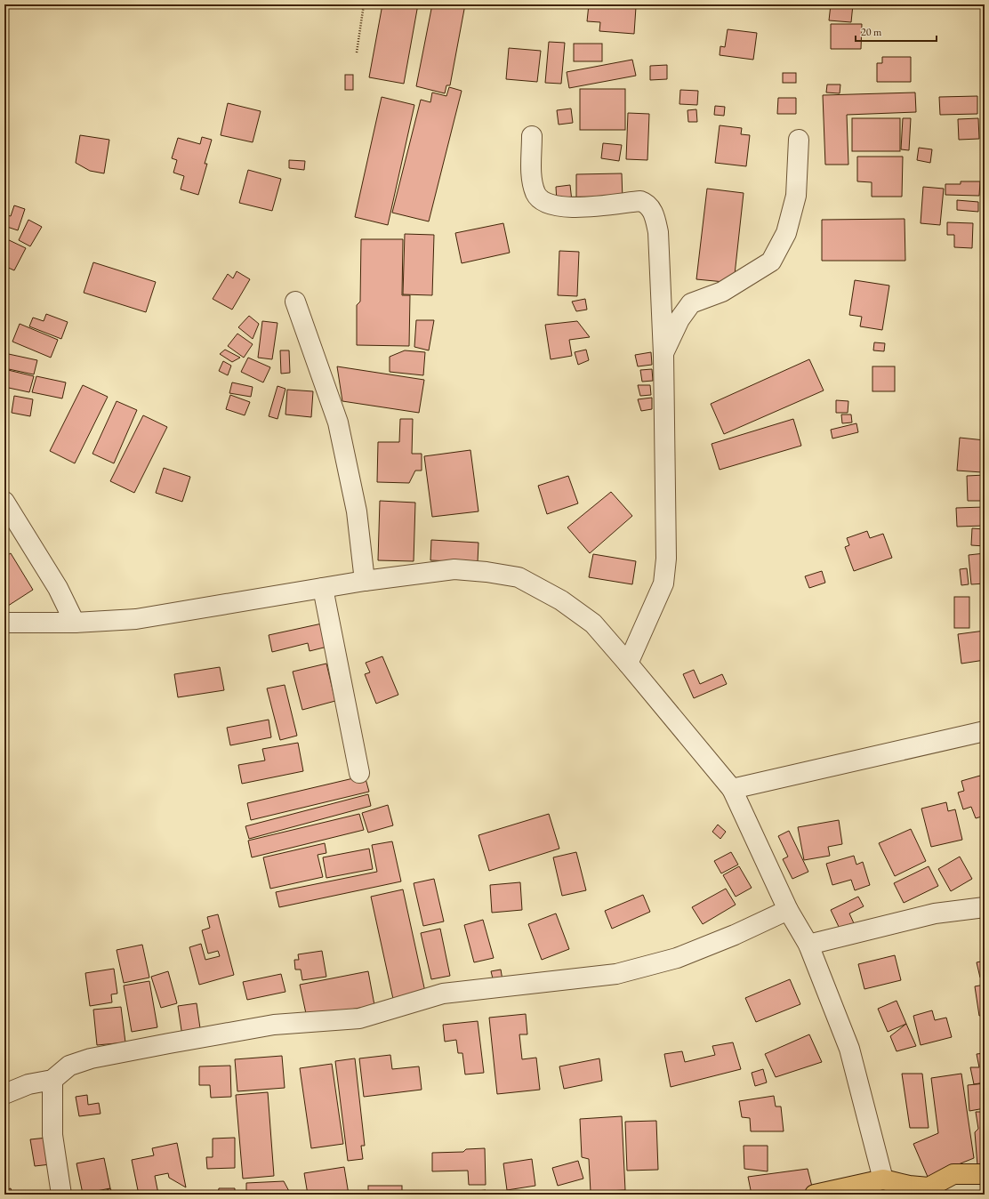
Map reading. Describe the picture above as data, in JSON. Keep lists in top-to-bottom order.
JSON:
{
  "scale_bar": "20 m"
}
